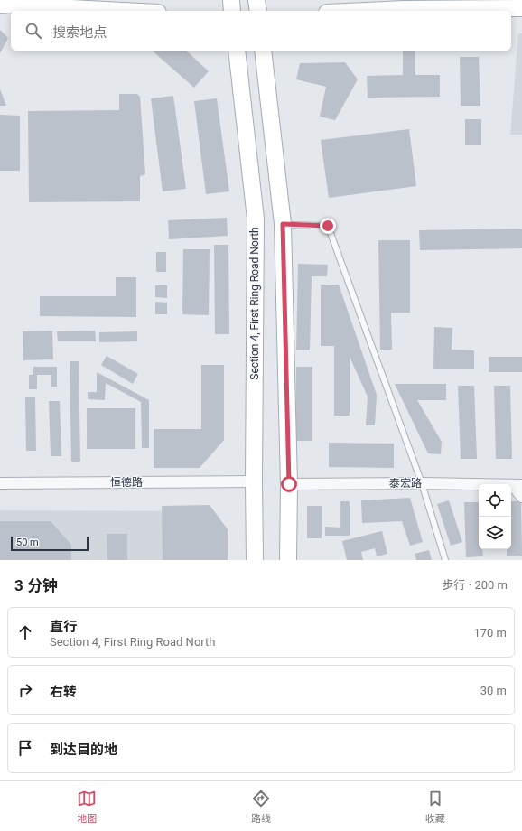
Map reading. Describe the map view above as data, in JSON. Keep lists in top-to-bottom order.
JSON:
{
  "streets": {
    "main road": ["Section 4, First Ring Road North"],
    "street": ["恒德路", "泰宏路"]
  },
  "crossings": [
    ["Section 4, First Ring Road North", "恒德路"]
  ],
  "scale_bar": "50 m",
  "page": {
    "search": "搜索地点",
    "scale": "50 m",
    "heading": ["3 分钟", "步行 · 200 m"],
    "list": [
      ["直行", "Section 4, First Ring Road North", "170 m"],
      ["右转", "30 m"],
      "到达目的地"
    ],
    "nav": ["地图", "路线", "收藏"]
  }
}
